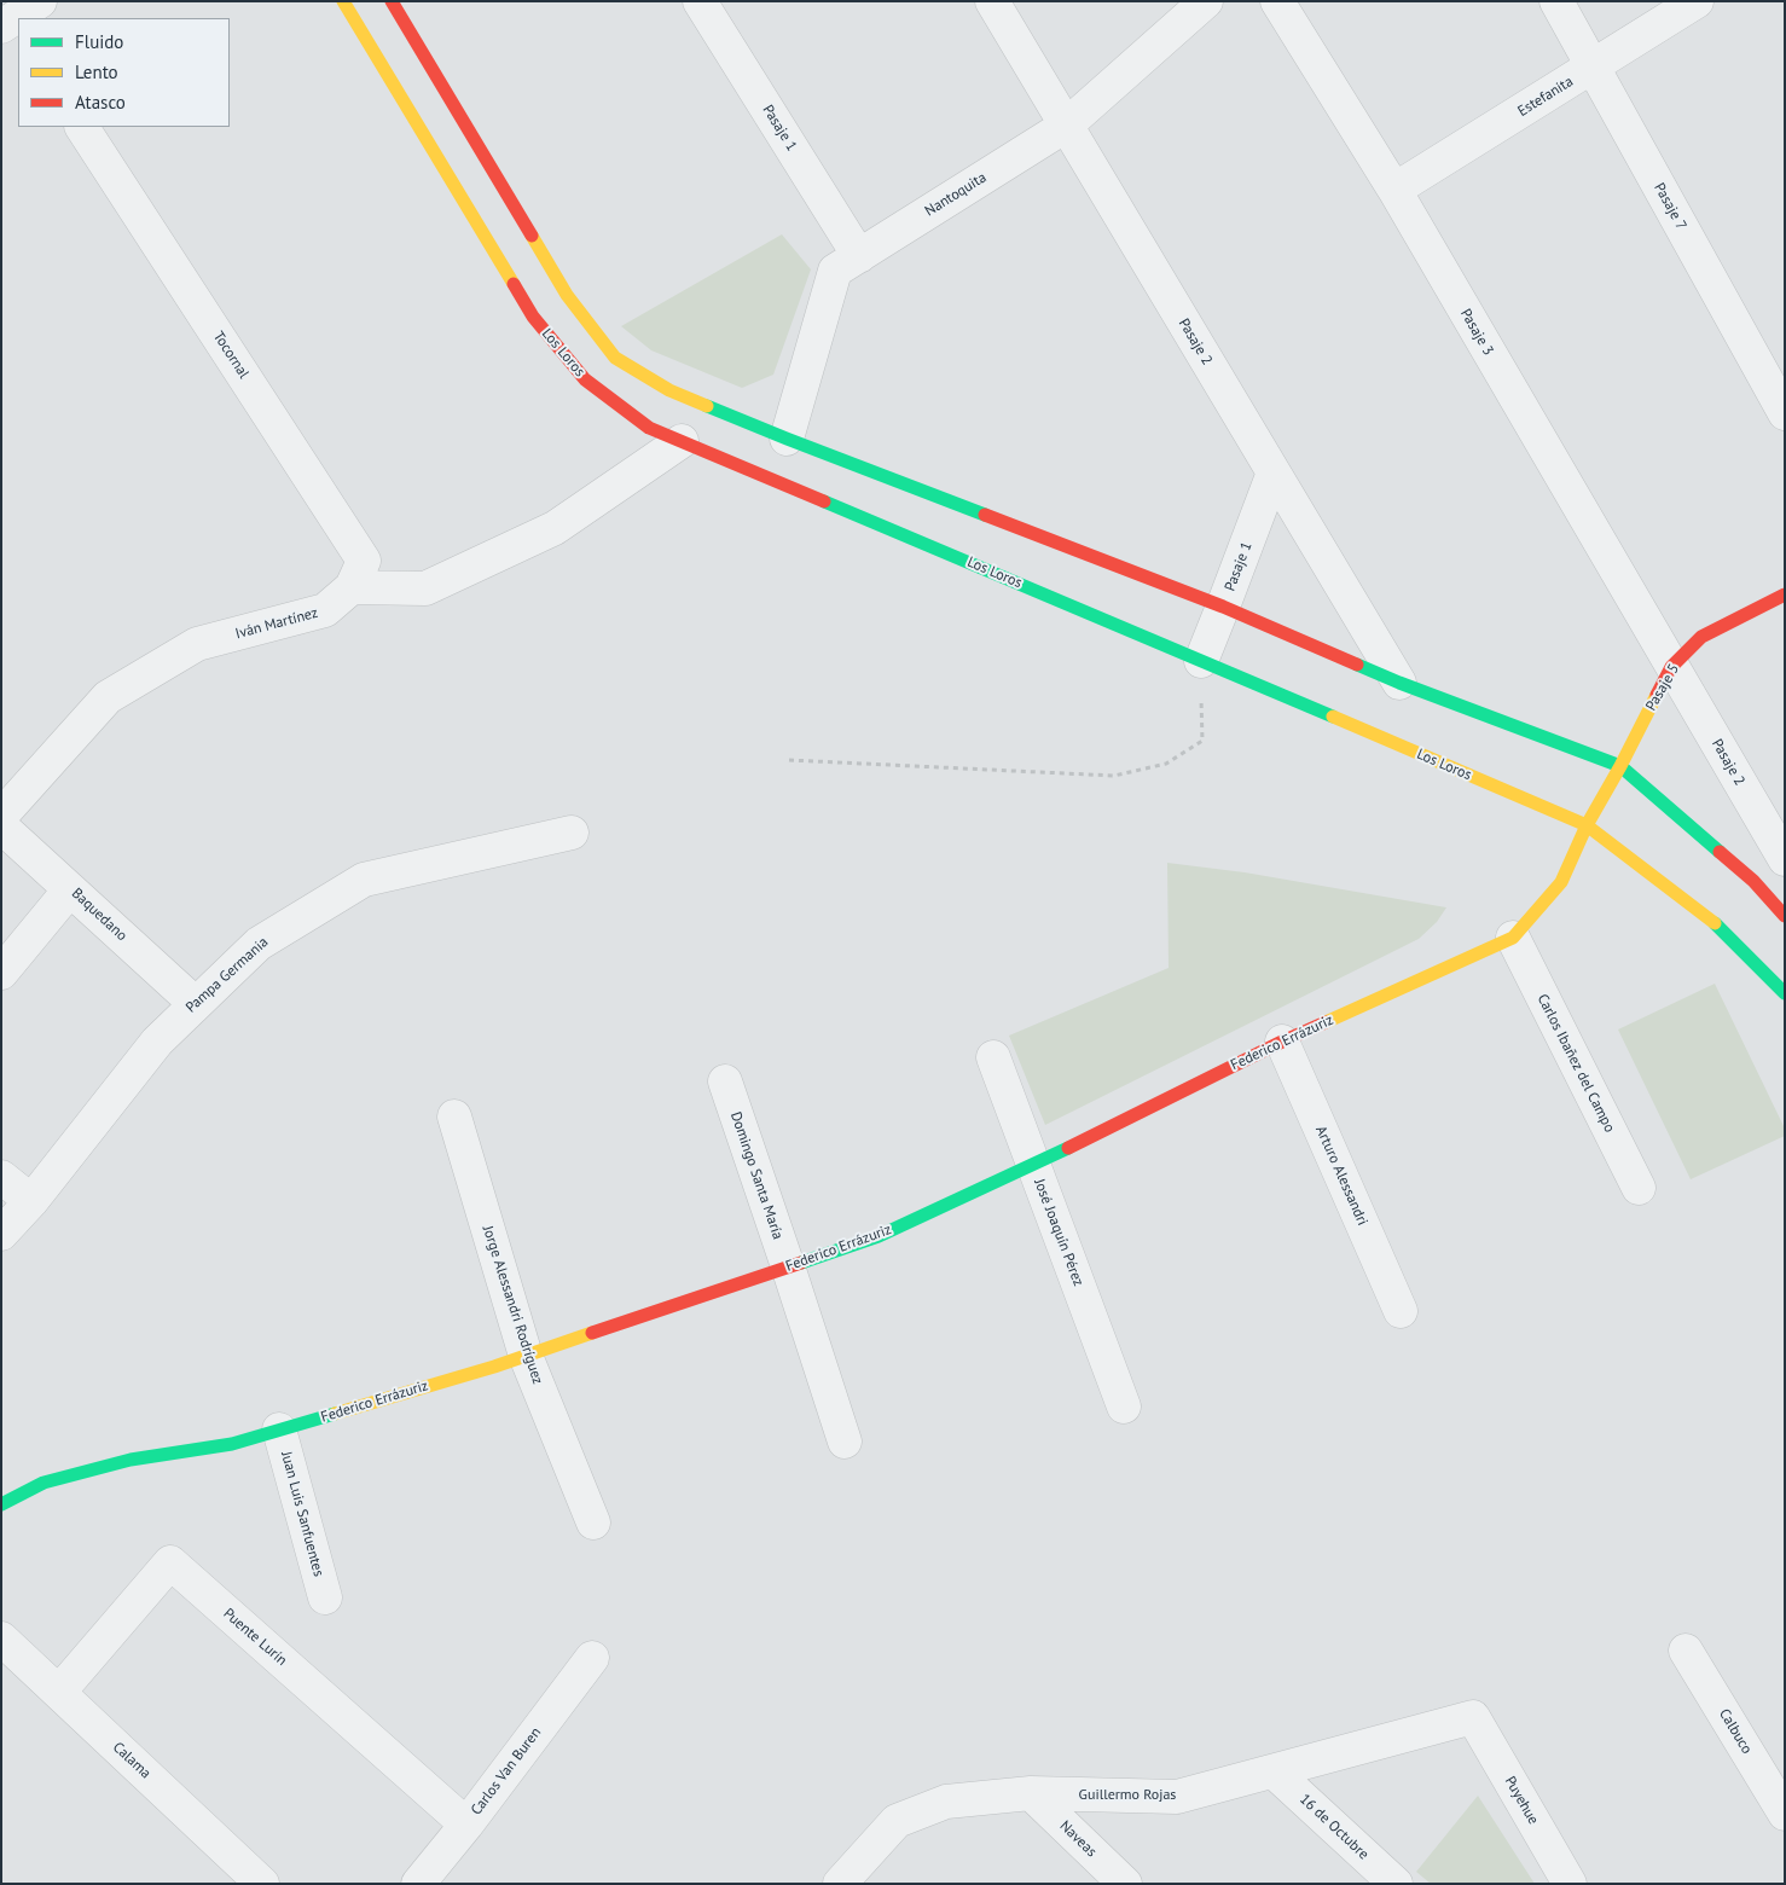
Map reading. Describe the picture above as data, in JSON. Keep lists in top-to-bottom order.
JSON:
{
  "streets": {
    "main road": ["Los Loros", "Pasaje 5", "Federico Errázuriz"],
    "street": [
      "Estefanita",
      "Pasaje 1",
      "Nantoquita",
      "Pasaje 7",
      "Pasaje 3",
      "Pasaje 2",
      "Tocornal",
      "Iván Martínez",
      "Baquedano",
      "Pampa Germania",
      "Carlos Ibañez del Campo",
      "Domingo Santa María",
      "Arturo Alessandri",
      "José Joaquín Pérez",
      "Jorge Alessandri Rodríguez",
      "Juan Luis Sanfuentes",
      "Puente Lurín",
      "Calbuco",
      "Calama",
      "Carlos Van Buren",
      "Guillermo Rojas",
      "Puyehue",
      "16 de Octubre",
      "Naveas"
    ]
  },
  "crossings": [
    ["Estefanita", "Pasaje 7"],
    ["Estefanita", "Pasaje 3"],
    ["Pasaje 1", "Nantoquita"],
    ["Pasaje 1", "Pasaje 2"],
    ["Pasaje 1", "Los Loros"],
    ["Nantoquita", "Pasaje 2"],
    ["Pasaje 3", "Pasaje 2"],
    ["Pasaje 3", "Pasaje 5"],
    ["Pasaje 2", "Pasaje 5"],
    ["Los Loros", "Pasaje 5"],
    ["Los Loros", "Federico Errázuriz"],
    ["Tocornal", "Iván Martínez"],
    ["Pasaje 5", "Federico Errázuriz"],
    ["Baquedano", "Pampa Germania"],
    ["Federico Errázuriz", "Carlos Ibañez del Campo"],
    ["Federico Errázuriz", "Domingo Santa María"],
    ["Federico Errázuriz", "Arturo Alessandri"],
    ["Federico Errázuriz", "José Joaquín Pérez"],
    ["Federico Errázuriz", "Jorge Alessandri Rodríguez"],
    ["Federico Errázuriz", "Juan Luis Sanfuentes"],
    ["Puente Lurín", "Calama"],
    ["Puente Lurín", "Carlos Van Buren"],
    ["Guillermo Rojas", "Puyehue"],
    ["Guillermo Rojas", "16 de Octubre"],
    ["Guillermo Rojas", "Naveas"]
  ],
  "legend": ["Fluido", "Lento", "Atasco"]
}
